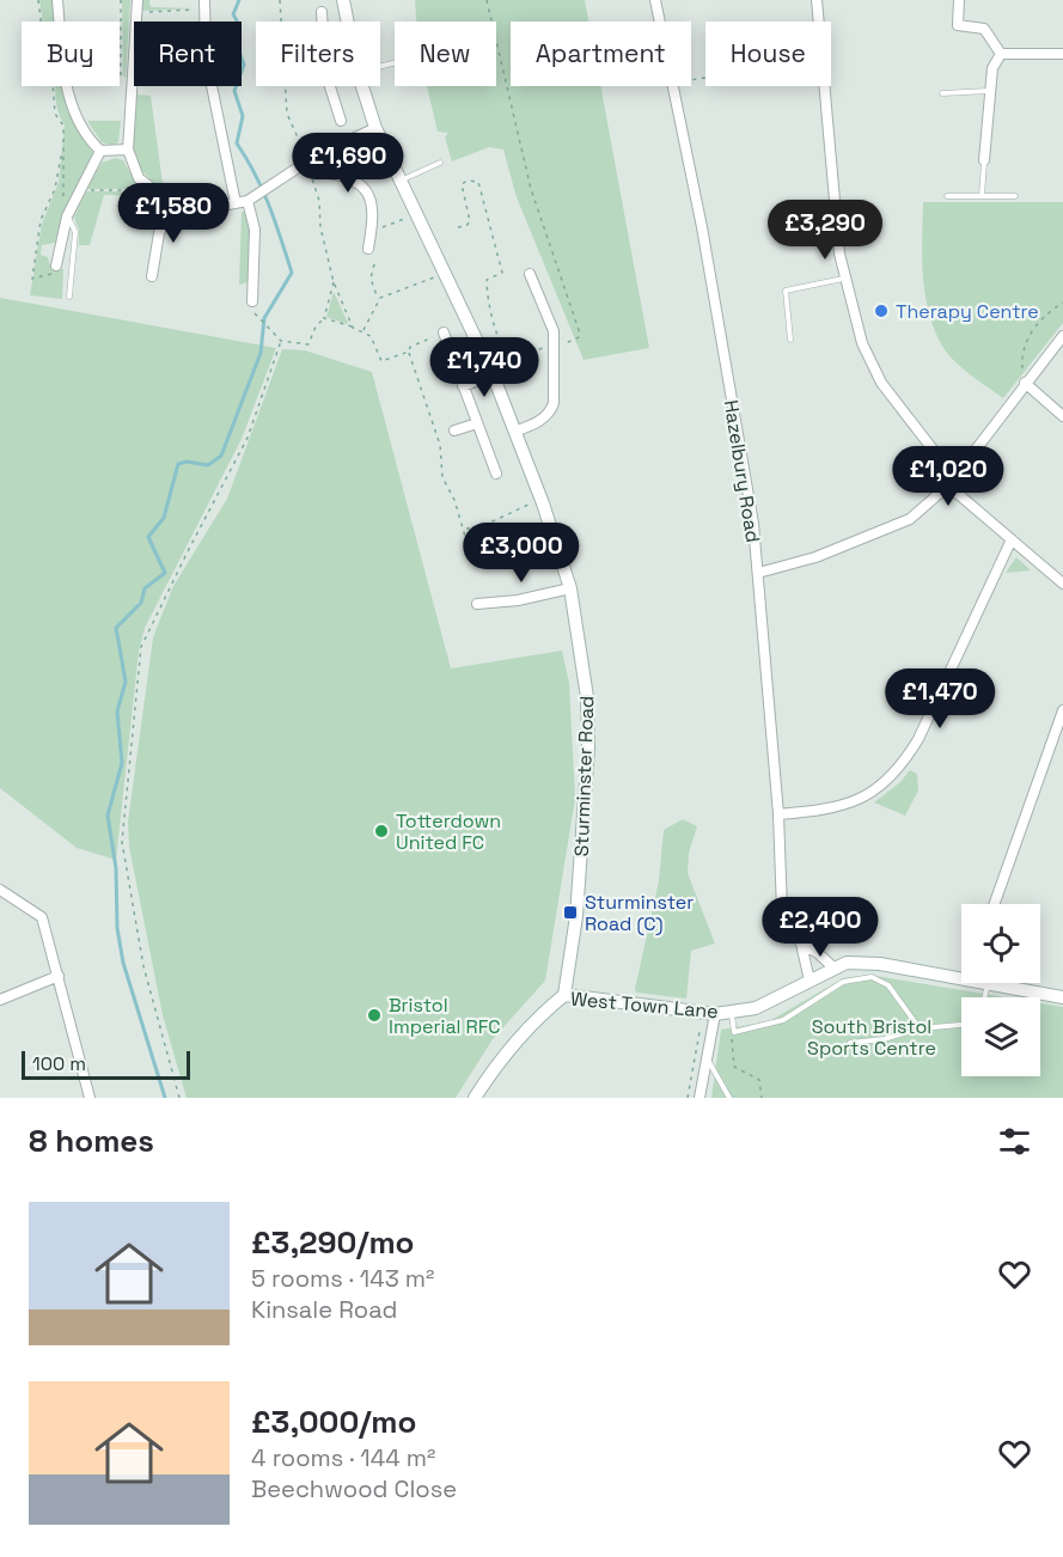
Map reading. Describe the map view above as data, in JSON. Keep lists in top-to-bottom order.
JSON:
{
  "streets": {
    "street": ["Hazelbury Road", "Sturminster Road", "West Town Lane"]
  },
  "crossings": [
    ["Hazelbury Road", "West Town Lane"],
    ["Sturminster Road", "West Town Lane"]
  ],
  "parks": ["South Bristol Sports Centre"],
  "places": {
    "other": ["Therapy Centre", "Totterdown United FC", "Bristol Imperial RFC"],
    "transit": ["Sturminster Road (C)"]
  },
  "scale_bar": "100 m",
  "page": {
    "chip": [
      "Buy",
      "Rent",
      "Filters",
      "New",
      "Apartment",
      "House"
    ],
    "price": [
      "£1,690",
      "£1,580",
      "£3,290",
      "£1,740",
      "£1,020",
      "£3,000",
      "£1,470",
      "£2,400"
    ],
    "scale": "100 m",
    "heading": "8 homes",
    "list": [
      {
        "name": "£3,290/mo",
        "note": "5 rooms · 143 m² · Kinsale Road"
      },
      {
        "name": "£3,000/mo",
        "note": "4 rooms · 144 m² · Beechwood Close"
      }
    ]
  }
}
